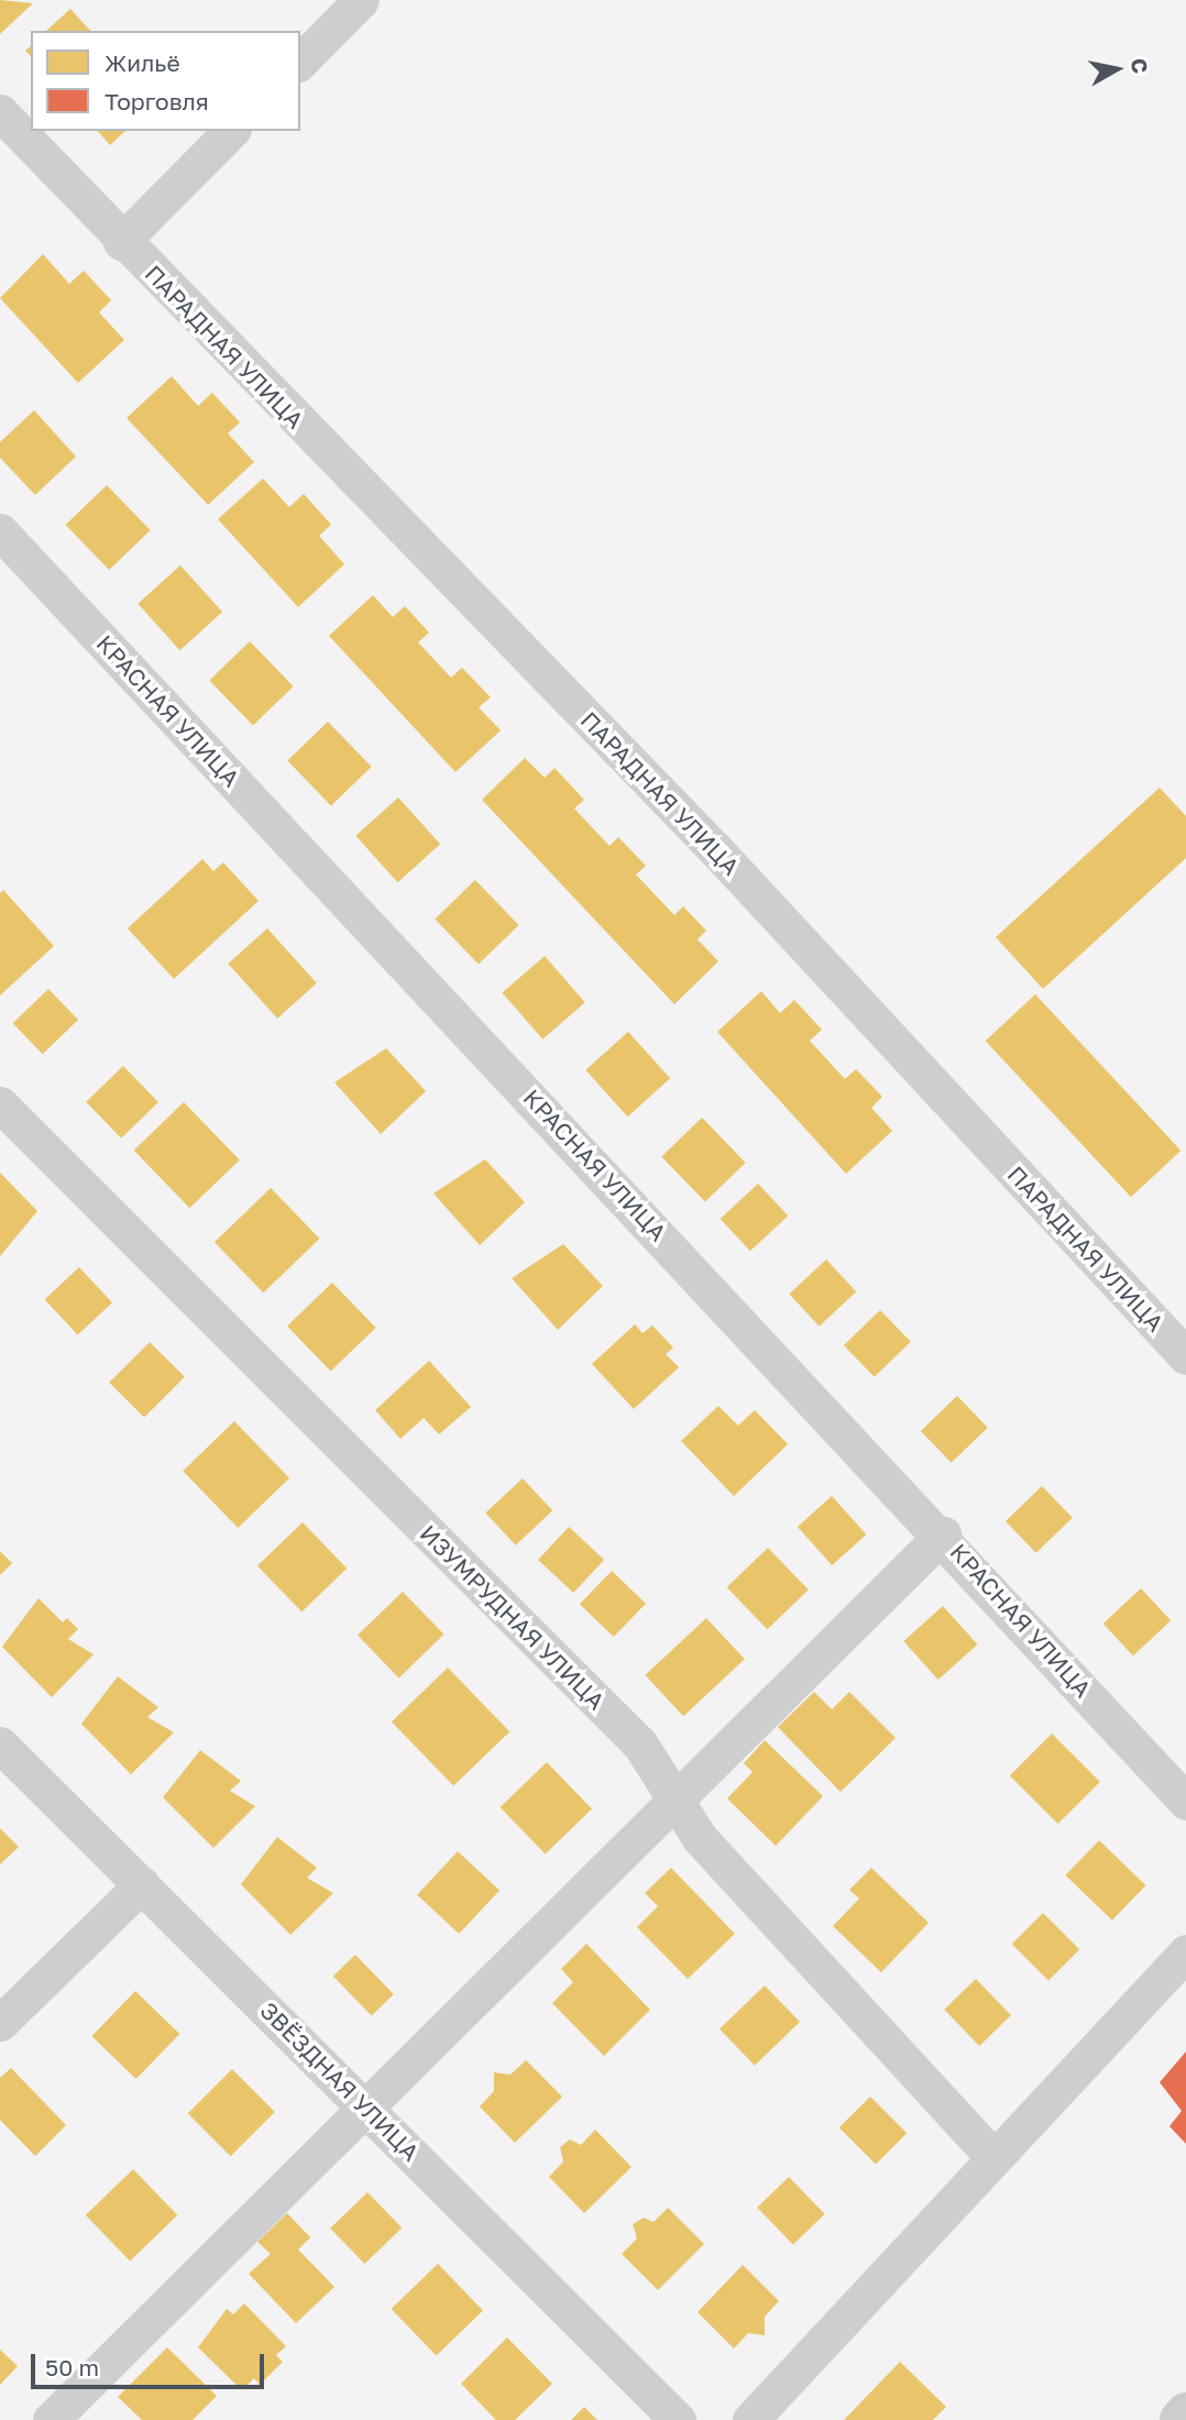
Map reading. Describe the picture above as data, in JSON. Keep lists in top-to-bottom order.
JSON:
{
  "streets": {
    "street": [
      "ПАРАДНАЯ УЛИЦА",
      "КРАСНАЯ УЛИЦА",
      "ИЗУМРУДНАЯ УЛИЦА",
      "ЗВЁЗДНАЯ УЛИЦА"
    ]
  },
  "legend": ["Жильё", "Торговля"],
  "scale_bar": "50 m",
  "north": "right"
}
